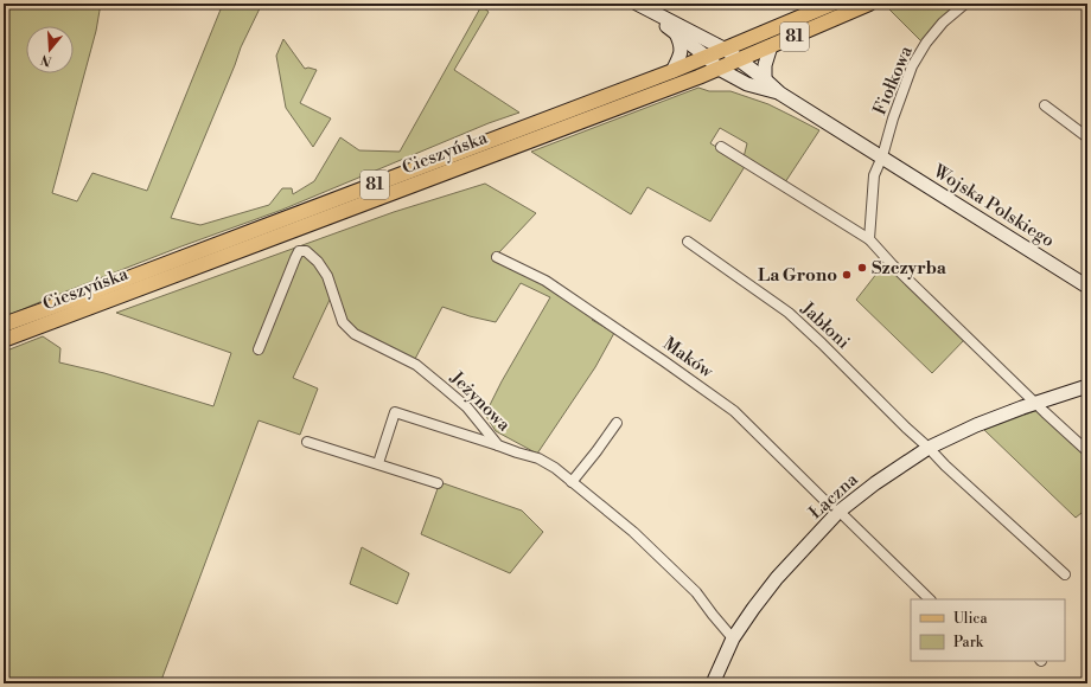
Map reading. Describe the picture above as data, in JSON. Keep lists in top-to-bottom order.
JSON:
{
  "streets": {
    "main road": ["81", "Cieszyńska"],
    "street": [
      "Fiołkowa",
      "Wojska Polskiego",
      "Jabłoni",
      "Maków",
      "Jeżynowa",
      "Łączna"
    ]
  },
  "crossings": [
    ["Fiołkowa", "Wojska Polskiego"],
    ["Cieszyńska", "Wojska Polskiego"],
    ["Jabłoni", "Łączna"],
    ["Maków", "Łączna"],
    ["Jeżynowa", "Łączna"]
  ],
  "places": ["Szczyrba", "La Grono"],
  "legend": ["Ulica", "Park"],
  "north": "bottom"
}
